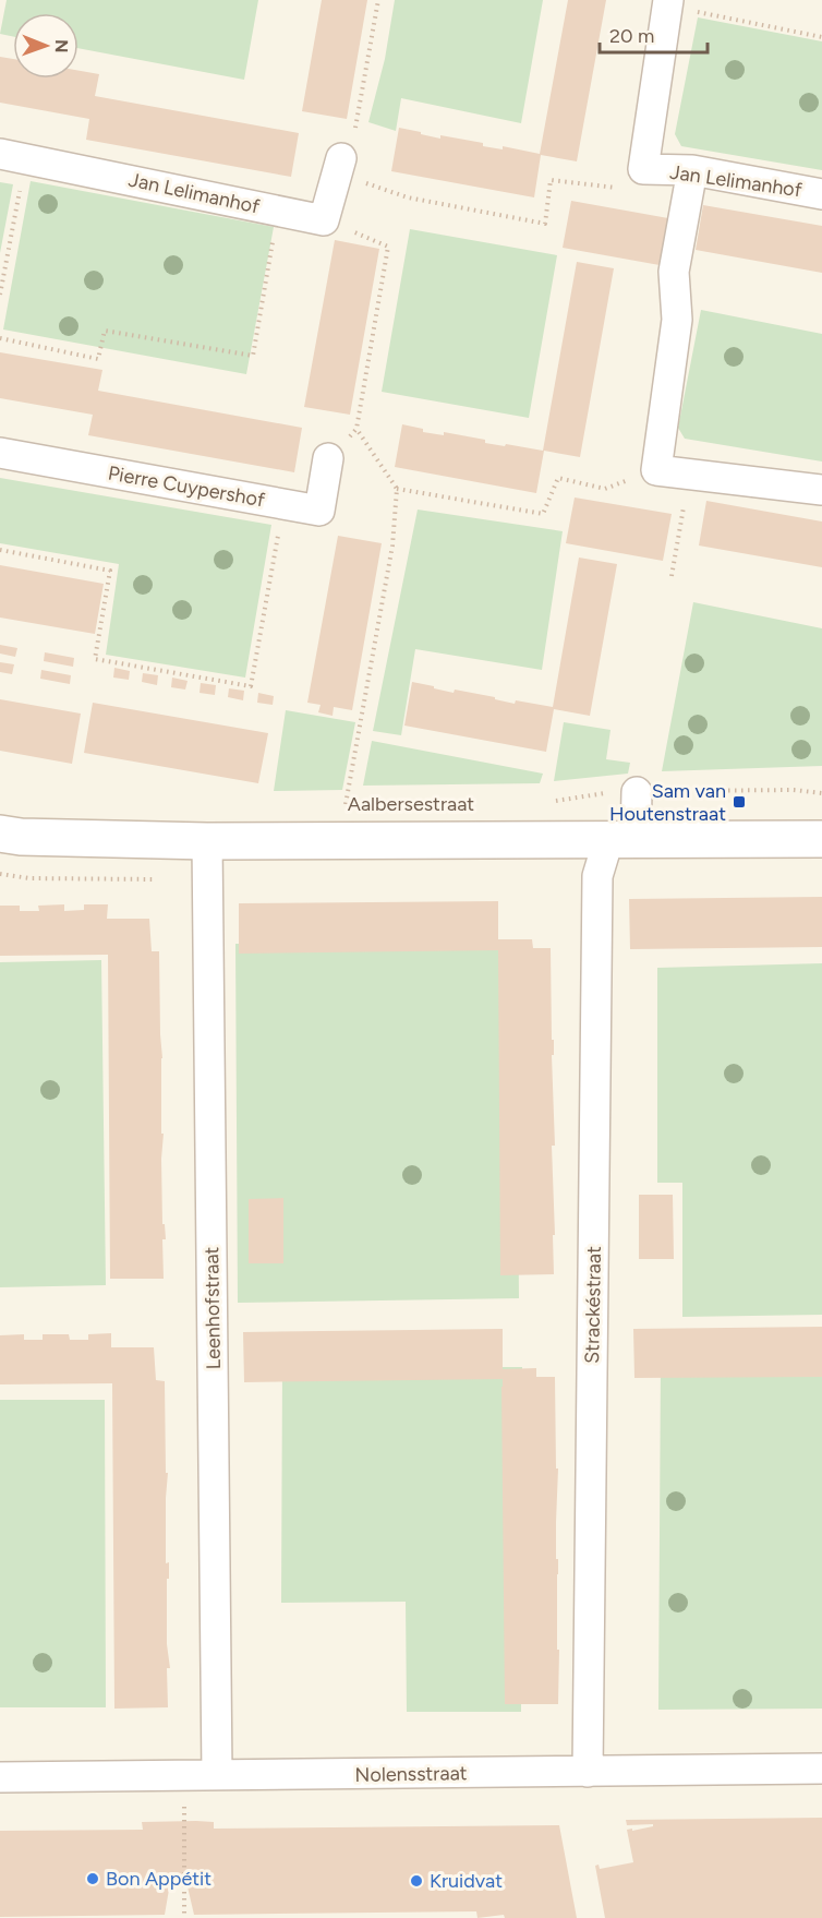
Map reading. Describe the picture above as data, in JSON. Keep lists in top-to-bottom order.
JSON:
{
  "streets": {
    "street": [
      "Jan Lelimanhof",
      "Pierre Cuypershof",
      "Aalbersestraat",
      "Strackéstraat",
      "Leenhofstraat",
      "Nolensstraat"
    ]
  },
  "crossings": [
    ["Aalbersestraat", "Strackéstraat"],
    ["Aalbersestraat", "Leenhofstraat"],
    ["Strackéstraat", "Nolensstraat"],
    ["Leenhofstraat", "Nolensstraat"]
  ],
  "places": {
    "transit": ["Sam van Houtenstraat"],
    "other": ["Bon Appétit", "Kruidvat"]
  },
  "scale_bar": "20 m",
  "north": "right"
}
